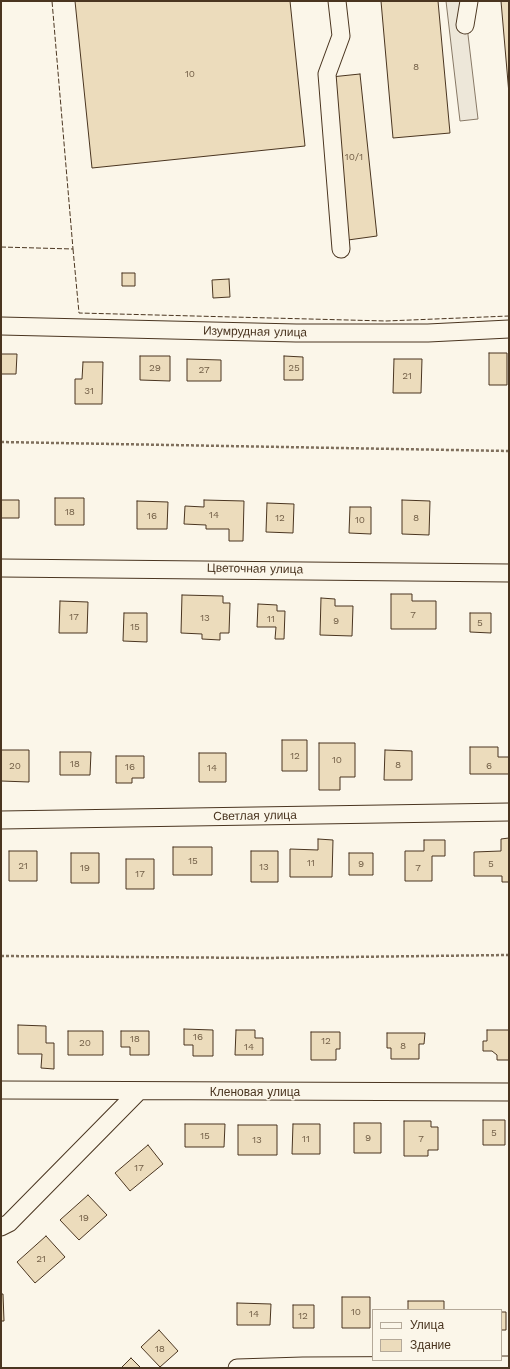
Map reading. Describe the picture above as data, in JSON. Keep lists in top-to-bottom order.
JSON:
{
  "streets": {
    "street": [
      "Изумрудная улица",
      "Цветочная улица",
      "Светлая улица",
      "Кленовая улица"
    ]
  },
  "house_numbers": [
    "8",
    "10",
    "10/1",
    "29",
    "25",
    "27",
    "21",
    "31",
    "18",
    "14",
    "16",
    "12",
    "8",
    "10",
    "7",
    "17",
    "13",
    "11",
    "9",
    "5",
    "15",
    "12",
    "10",
    "18",
    "8",
    "20",
    "6",
    "16",
    "14",
    "15",
    "11",
    "9",
    "5",
    "21",
    "13",
    "19",
    "7",
    "17",
    "16",
    "18",
    "12",
    "20",
    "8",
    "14",
    "5",
    "15",
    "9",
    "11",
    "7",
    "13",
    "17",
    "19",
    "21",
    "10",
    "14",
    "12",
    "18"
  ],
  "legend": ["Улица", "Здание"]
}
